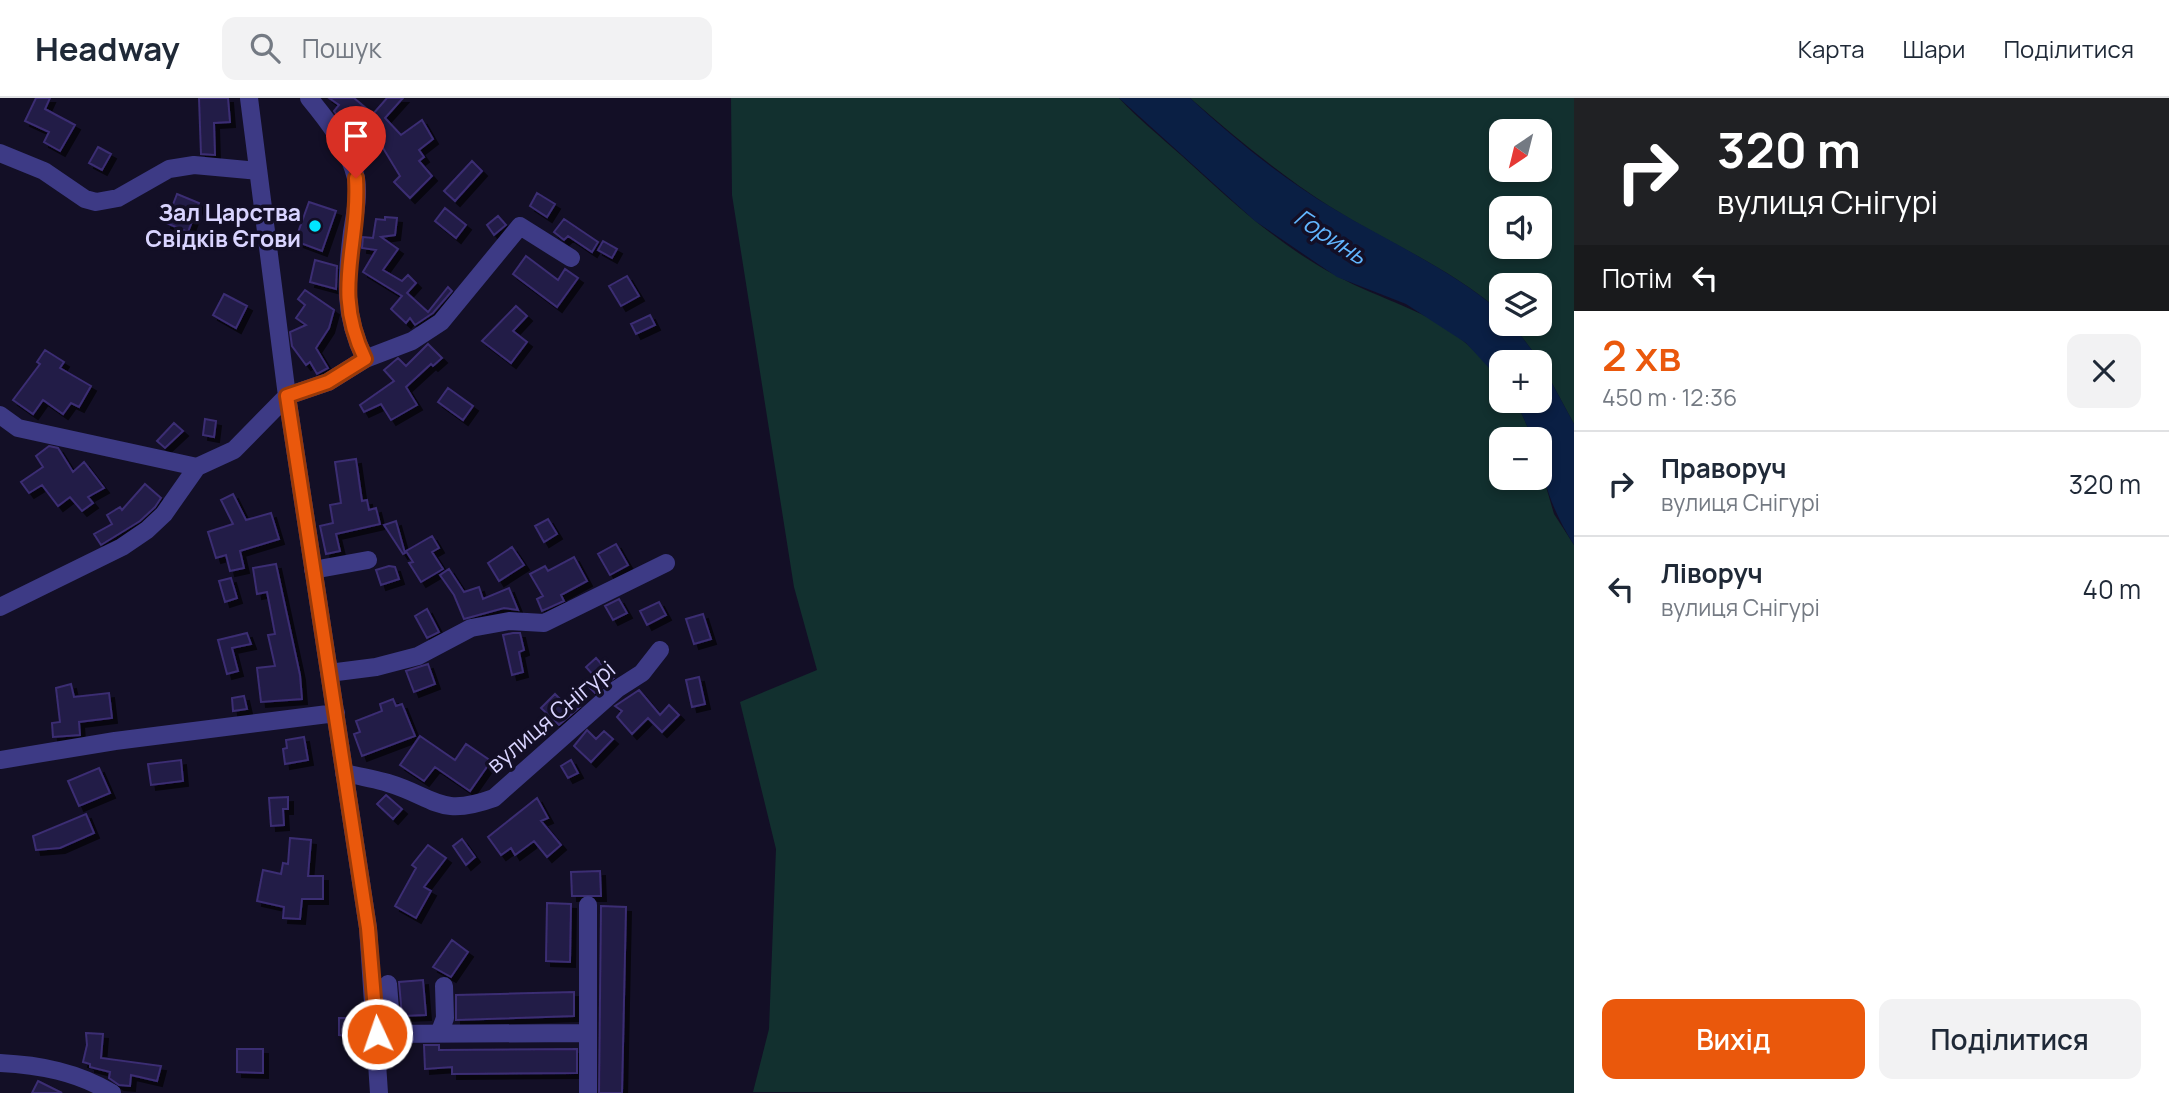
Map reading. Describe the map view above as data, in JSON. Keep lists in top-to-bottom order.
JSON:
{
  "streets": {
    "street": ["вулиця Снігурі"]
  },
  "water": ["Горинь"],
  "places": ["Зал Царства Свідків Єгови"],
  "north": "bottom left",
  "page": {
    "header": "Headway",
    "search": "Пошук",
    "nav": ["Карта", "Шари", "Поділитися"],
    "turn": ["320 m", "вулиця Снігурі"],
    "map_buttons": ["+", "−"],
    "then": "Потім",
    "heading": ["2 хв", "450 m · 12:36"],
    "list": [
      {
        "name": "Праворуч",
        "note": "вулиця Снігурі",
        "value": "320 m"
      },
      {
        "name": "Ліворуч",
        "note": "вулиця Снігурі",
        "value": "40 m"
      }
    ],
    "buttons": ["Вихід", "Поділитися"]
  }
}
